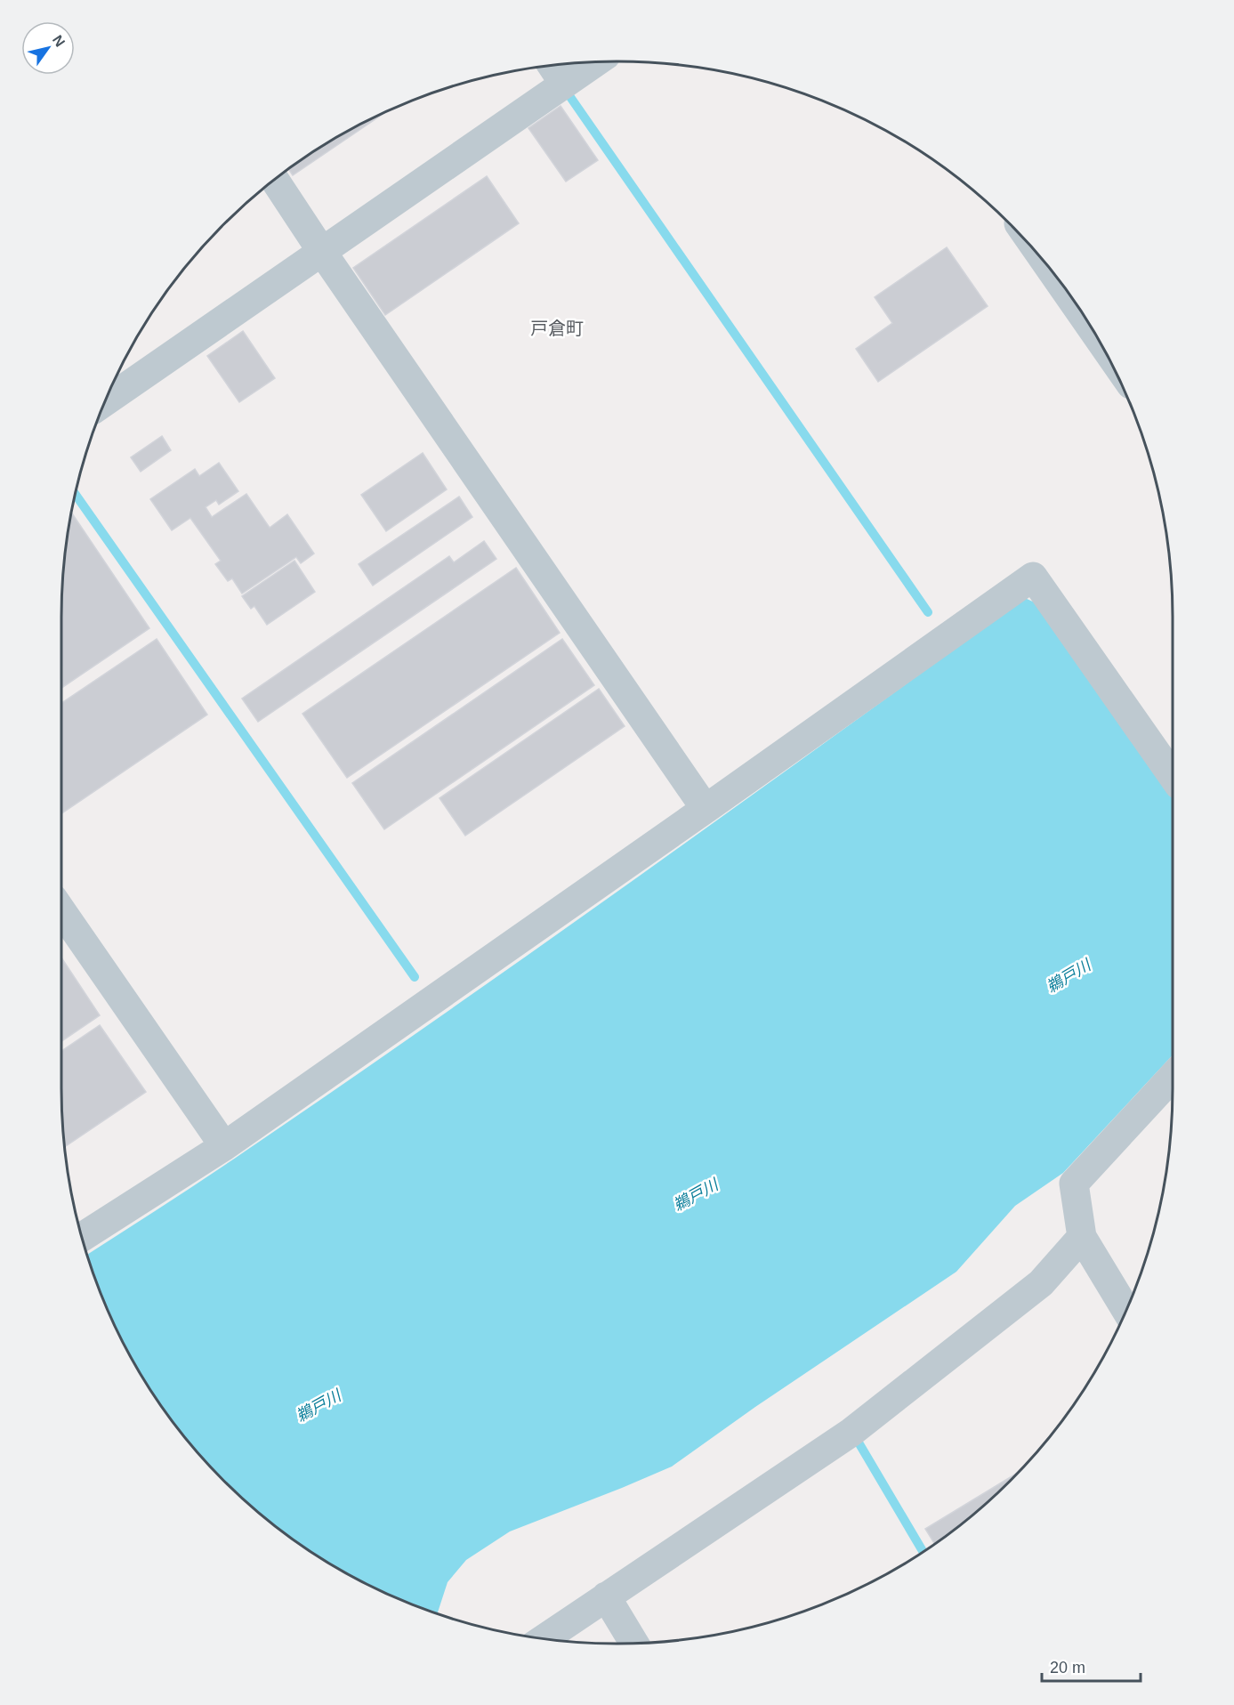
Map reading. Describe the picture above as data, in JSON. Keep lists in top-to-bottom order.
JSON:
{
  "districts": ["戸倉町"],
  "water": ["鵜戸川"],
  "scale_bar": "20 m",
  "north": "top right"
}
